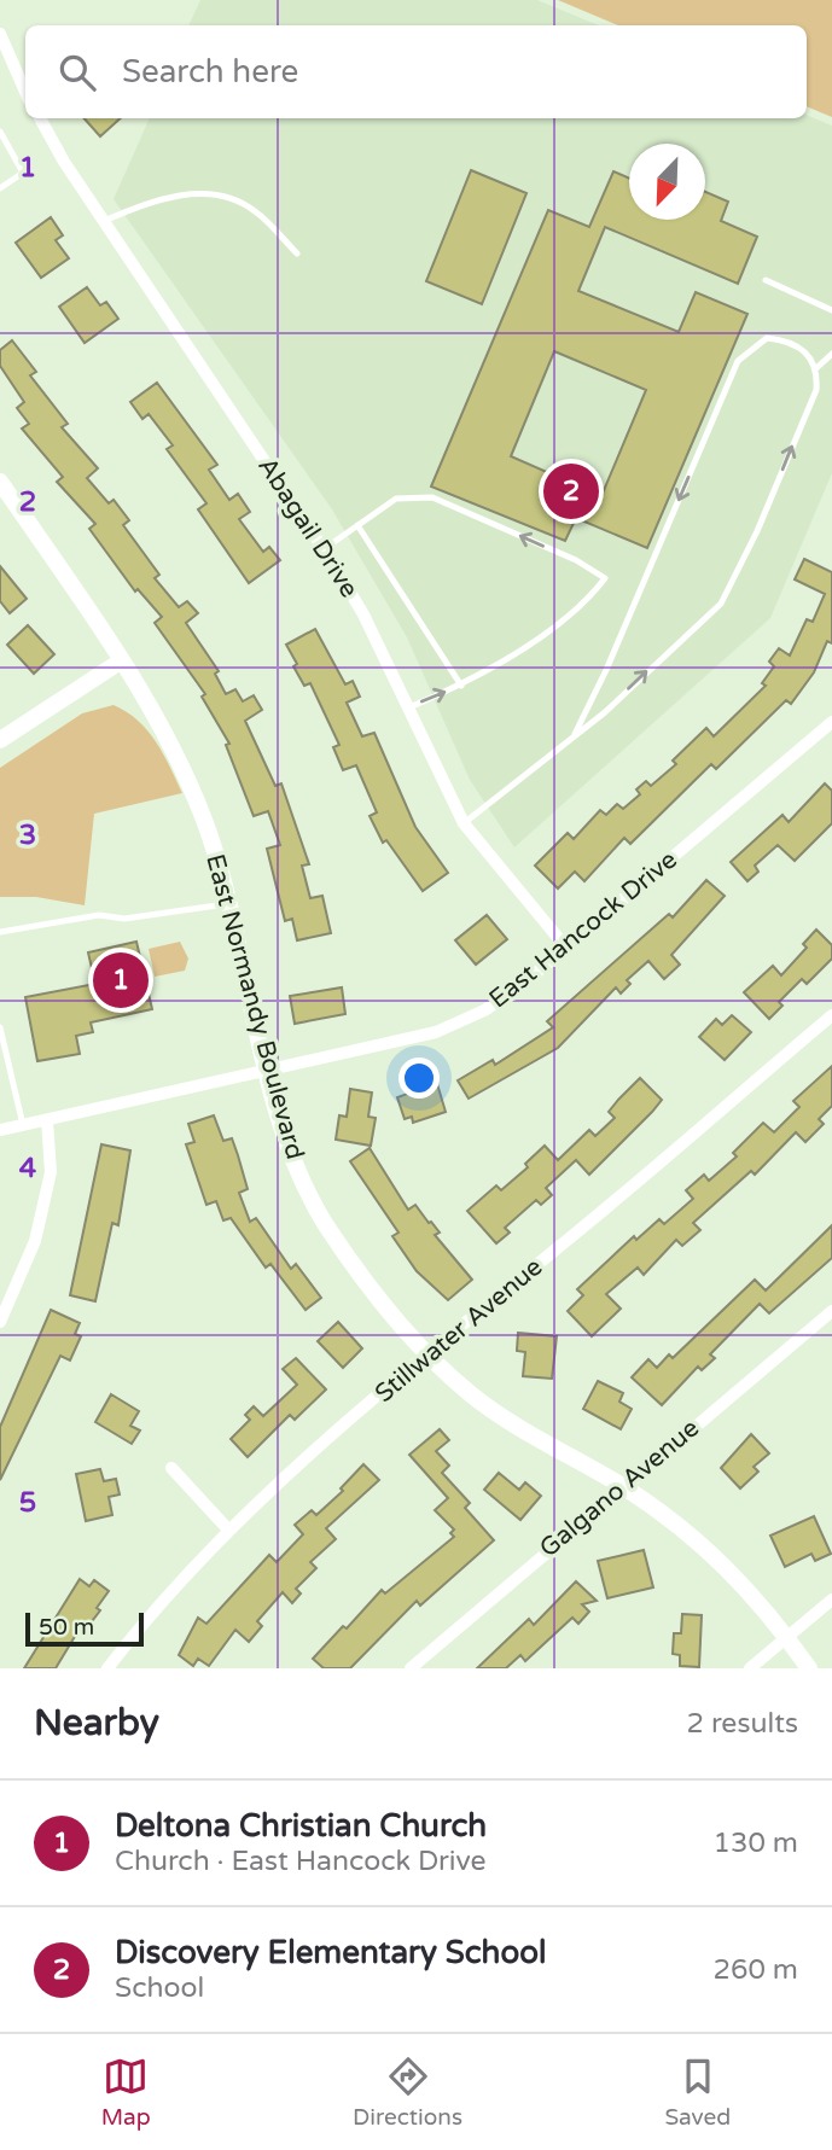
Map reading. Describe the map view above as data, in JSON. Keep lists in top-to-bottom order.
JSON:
{
  "streets": {
    "street": [
      "Abagail Drive",
      "East Hancock Drive",
      "East Normandy Boulevard",
      "Stillwater Avenue",
      "Galgano Avenue"
    ]
  },
  "crossings": [
    ["Abagail Drive", "East Hancock Drive"],
    ["East Hancock Drive", "East Normandy Boulevard"],
    ["East Normandy Boulevard", "Stillwater Avenue"],
    ["East Normandy Boulevard", "Galgano Avenue"]
  ],
  "scale_bar": "50 m",
  "north": "bottom left",
  "page": {
    "search": "Search here",
    "pins": ["2", "1"],
    "scale": "50 m",
    "heading": ["Nearby", "2 results"],
    "list": [
      {
        "mark": "1",
        "name": "Deltona Christian Church",
        "note": "Church · East Hancock Drive",
        "value": "130 m"
      },
      {
        "mark": "2",
        "name": "Discovery Elementary School",
        "note": "School",
        "value": "260 m"
      }
    ],
    "nav": ["Map", "Directions", "Saved"]
  },
  "grid": {
    "rows": [
      "1",
      "2",
      "3",
      "4",
      "5"
    ]
  }
}
